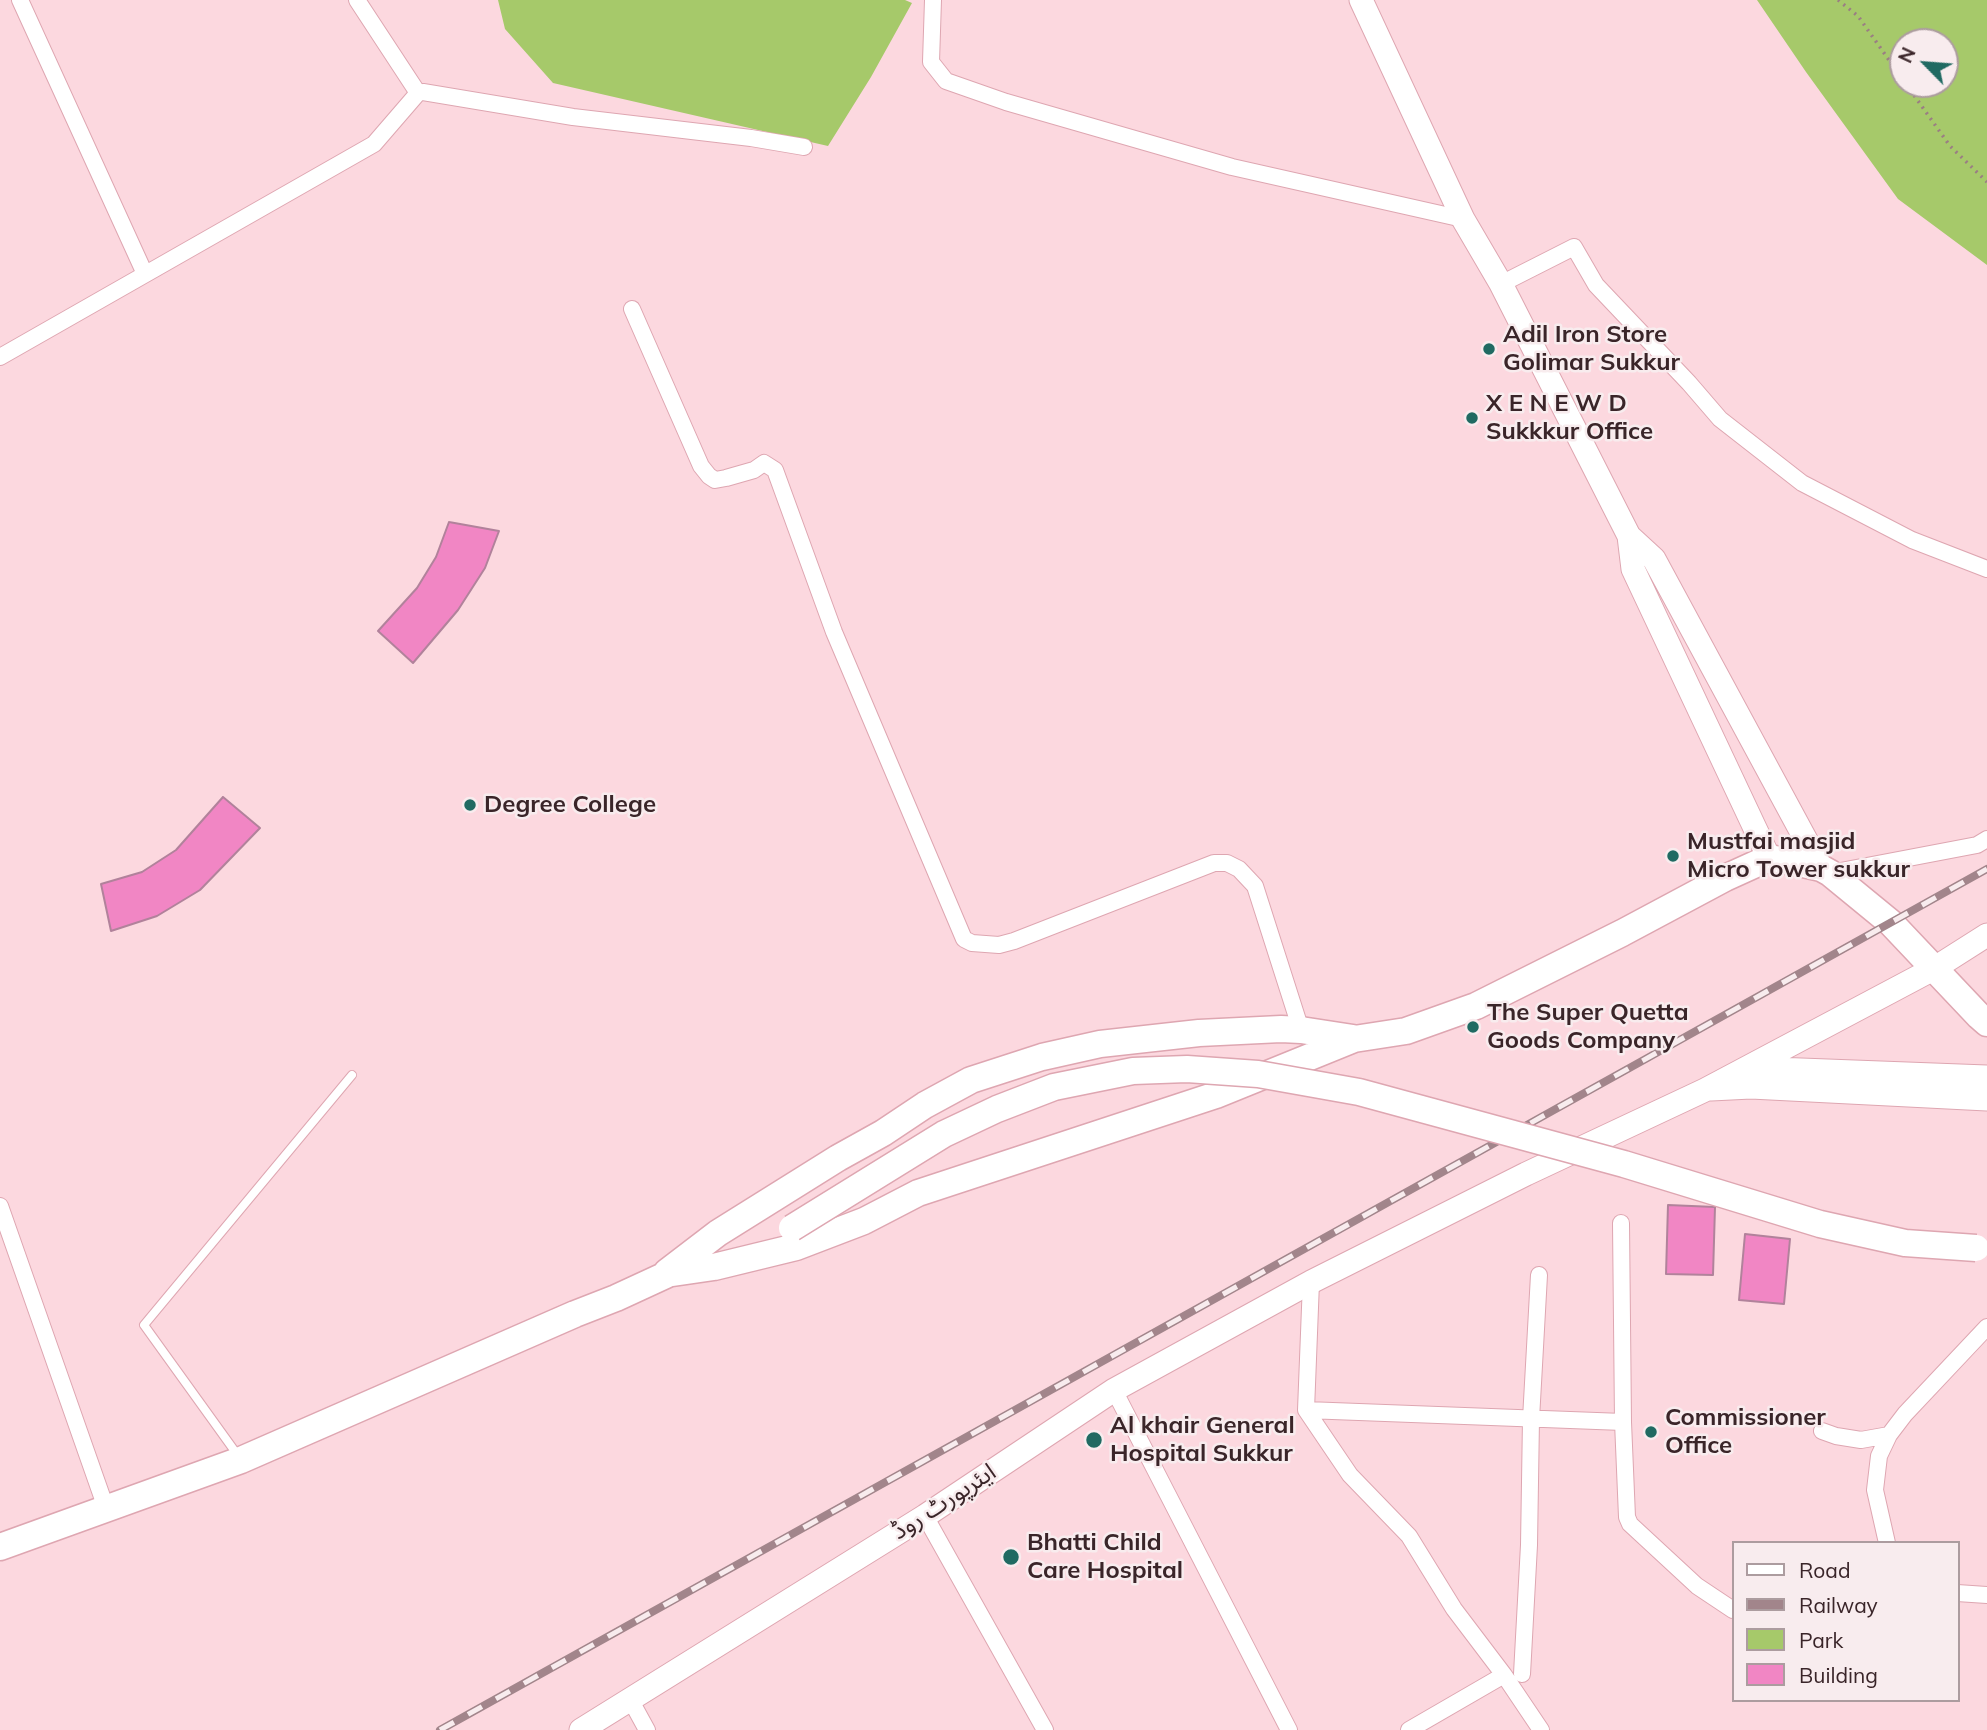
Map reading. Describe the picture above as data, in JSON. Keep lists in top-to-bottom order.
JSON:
{
  "streets": {
    "main road": ["ایئرپورٹ روڈ"]
  },
  "places": [
    "Adil Iron Store Golimar Sukkur",
    "X E N E W D Sukkkur Office",
    "Degree College",
    "Mustfai masjid Micro Tower sukkur",
    "The Super Quetta Goods Company",
    "Commissioner Office",
    "Al khair General Hospital Sukkur",
    "Bhatti Child Care Hospital"
  ],
  "legend": [
    "Road",
    "Railway",
    "Park",
    "Building"
  ],
  "north": "top left"
}
